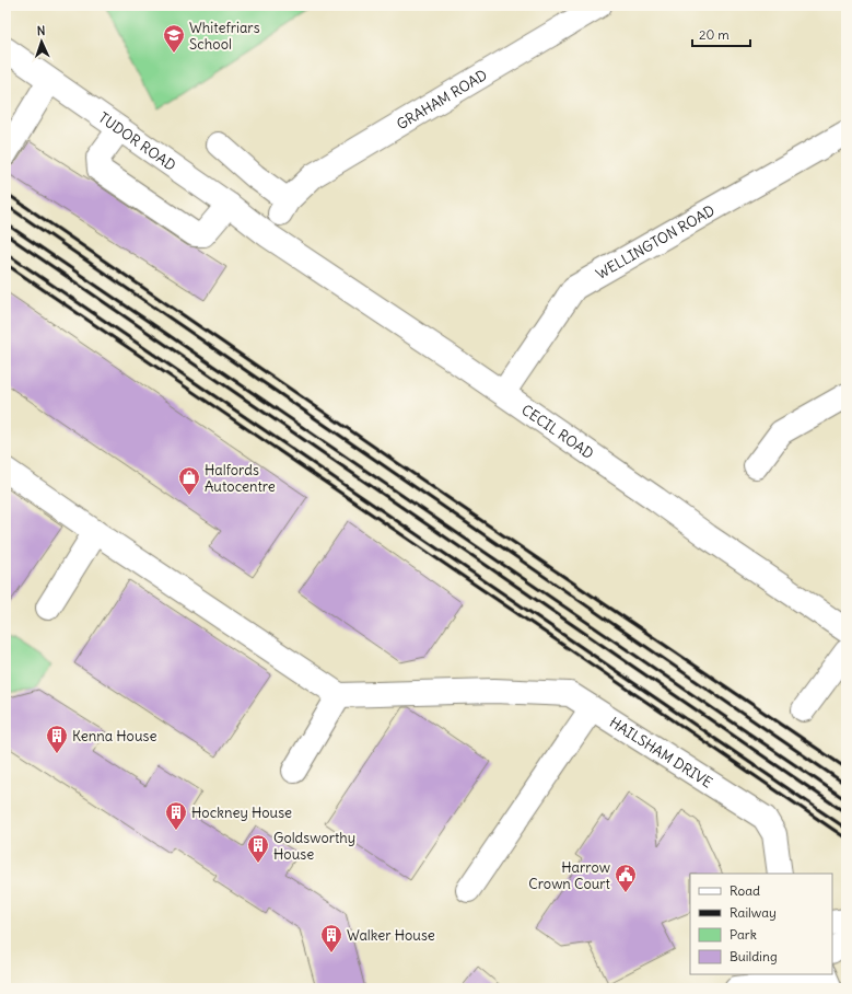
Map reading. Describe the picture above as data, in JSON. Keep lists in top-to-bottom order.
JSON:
{
  "streets": {
    "street": [
      "GRAHAM ROAD",
      "TUDOR ROAD",
      "WELLINGTON ROAD",
      "CECIL ROAD",
      "HAILSHAM DRIVE"
    ]
  },
  "crossings": [
    ["TUDOR ROAD", "CECIL ROAD"],
    ["WELLINGTON ROAD", "CECIL ROAD"]
  ],
  "places": {
    "school or university": ["Whitefriars School"],
    "shop": ["Halfords Autocentre"],
    "building": [
      "Kenna House",
      "Hockney House",
      "Goldsworthy House",
      "Walker House"
    ],
    "public building": ["Harrow Crown Court"]
  },
  "legend": [
    "Road",
    "Railway",
    "Park",
    "Building"
  ],
  "scale_bar": "20 m",
  "north": "top"
}
